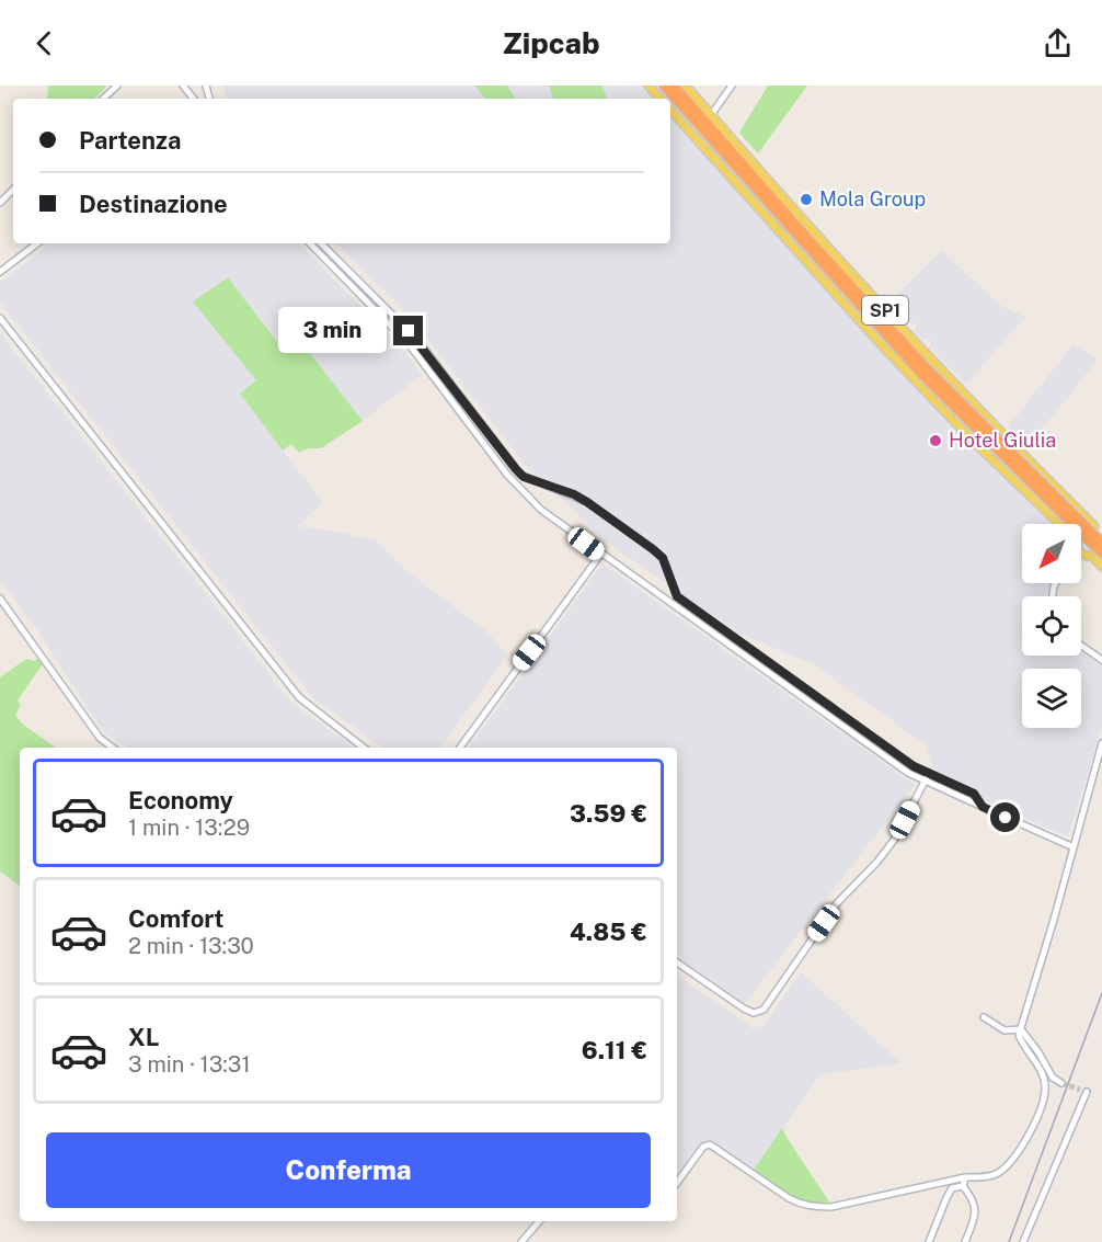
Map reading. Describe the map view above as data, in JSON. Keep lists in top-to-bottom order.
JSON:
{
  "streets": {
    "main road": ["SP1"]
  },
  "places": ["Mola Group", "Hotel Giulia"],
  "north": "bottom left",
  "page": {
    "header": "Zipcab",
    "banner": ["Partenza", "Destinazione"],
    "bubble": "3 min",
    "list": [
      {
        "name": "Economy",
        "note": "1 min · 13:29",
        "value": "3.59 €"
      },
      {
        "name": "Comfort",
        "note": "2 min · 13:30",
        "value": "4.85 €"
      },
      {
        "name": "XL",
        "note": "3 min · 13:31",
        "value": "6.11 €"
      }
    ],
    "buttons": "Conferma"
  }
}
